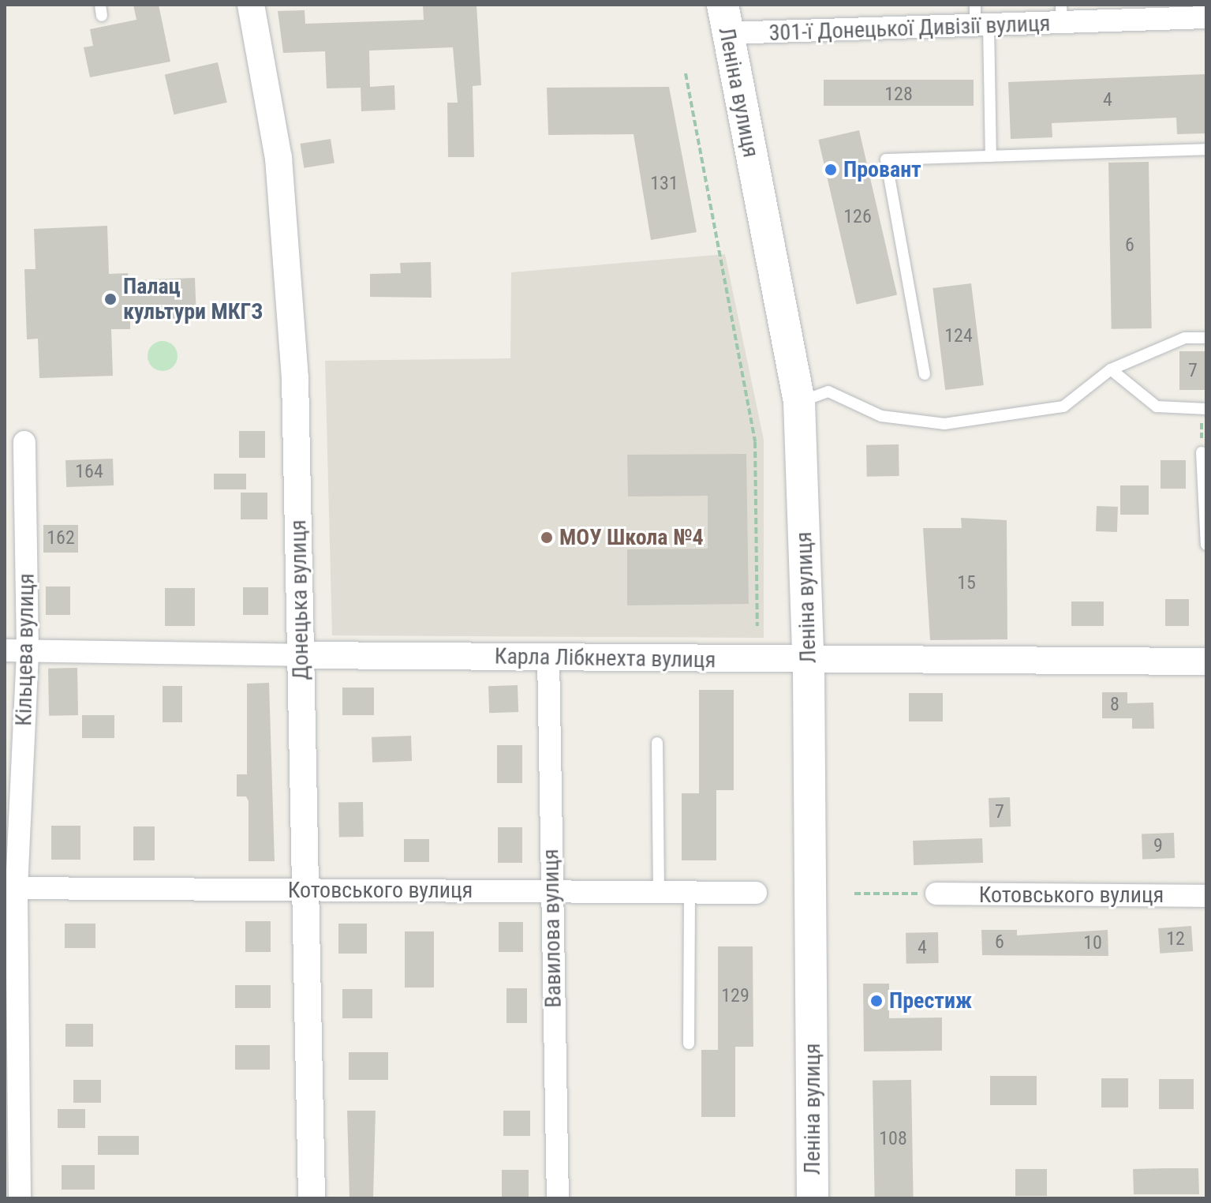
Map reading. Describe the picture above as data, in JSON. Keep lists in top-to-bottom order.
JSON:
{
  "streets": {
    "main road": ["Леніна вулиця"],
    "street": [
      "301-ї Донецької Дивізії вулиця",
      "Донецька вулиця",
      "Кільцева вулиця",
      "Карла Лібкнехта вулиця",
      "Котовського вулиця",
      "Вавилова вулиця"
    ]
  },
  "crossings": [
    ["301-ї Донецької Дивізії вулиця", "Леніна вулиця"],
    ["Леніна вулиця", "Карла Лібкнехта вулиця"],
    ["Донецька вулиця", "Карла Лібкнехта вулиця"],
    ["Донецька вулиця", "Котовського вулиця"],
    ["Кільцева вулиця", "Карла Лібкнехта вулиця"],
    ["Кільцева вулиця", "Котовського вулиця"],
    ["Карла Лібкнехта вулиця", "Вавилова вулиця"],
    ["Котовського вулиця", "Вавилова вулиця"]
  ],
  "places": [
    "Провант",
    "Палац культури МКГЗ",
    "МОУ Школа №4",
    "Престиж"
  ],
  "house_numbers": [
    "128",
    "4",
    "131",
    "126",
    "6",
    "124",
    "7",
    "164",
    "162",
    "15",
    "8",
    "7",
    "9",
    "12",
    "6",
    "10",
    "4",
    "129",
    "108"
  ]
}
